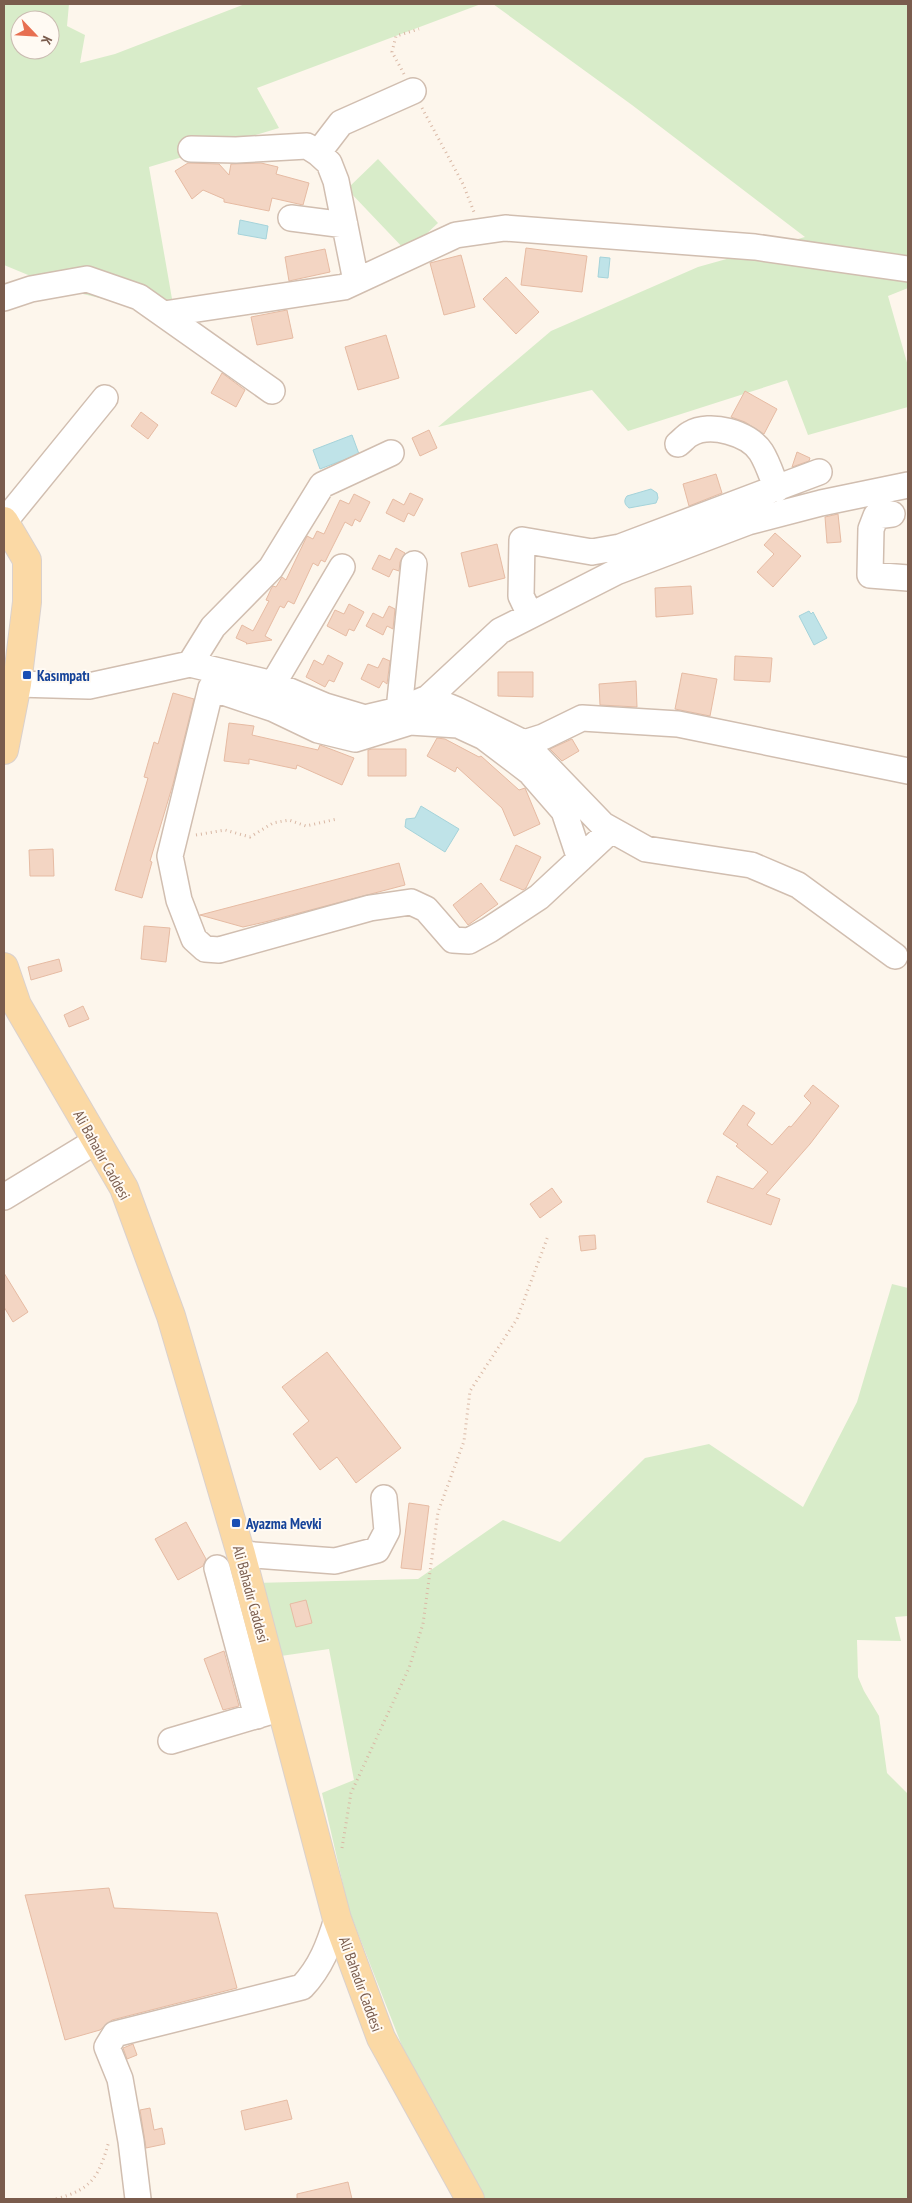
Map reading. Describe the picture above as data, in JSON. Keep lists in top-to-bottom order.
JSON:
{
  "streets": {
    "main road": ["Ali Bahadır Caddesi"]
  },
  "places": {
    "transit": ["Kasımpatı", "Ayazma Mevki"]
  },
  "north": "bottom right"
}
